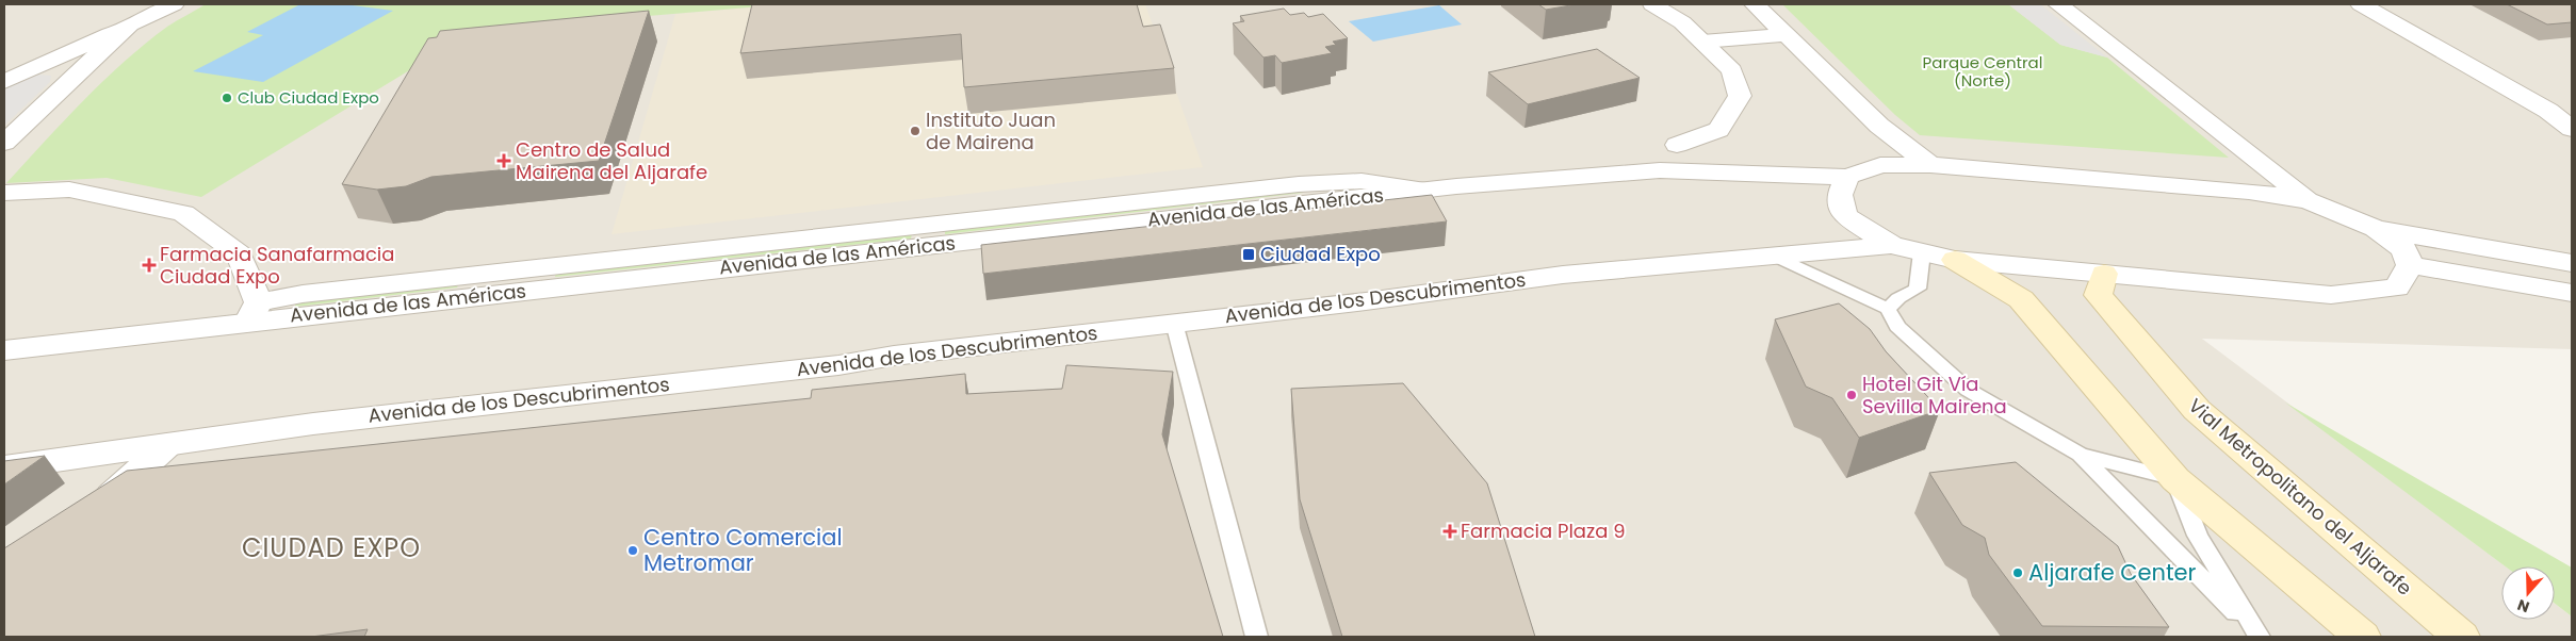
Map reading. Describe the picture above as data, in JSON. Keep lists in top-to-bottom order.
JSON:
{
  "streets": {
    "main road": ["Vial Metropolitano del Aljarafe"],
    "street": ["Avenida de las Américas", "Avenida de los Descubrimentos"]
  },
  "districts": ["CIUDAD EXPO"],
  "parks": ["Parque Central (Norte)"],
  "places": {
    "other": [
      "Club Ciudad Expo",
      "Instituto Juan de Mairena",
      "Hotel Git Vía Sevilla Mairena",
      "Centro Comercial Metromar",
      "Aljarafe Center"
    ],
    "health": ["Centro de Salud Mairena del Aljarafe", "Farmacia Sanafarmacia Ciudad Expo", "Farmacia Plaza 9"],
    "transit": ["Ciudad Expo"]
  },
  "north": "bottom"
}
